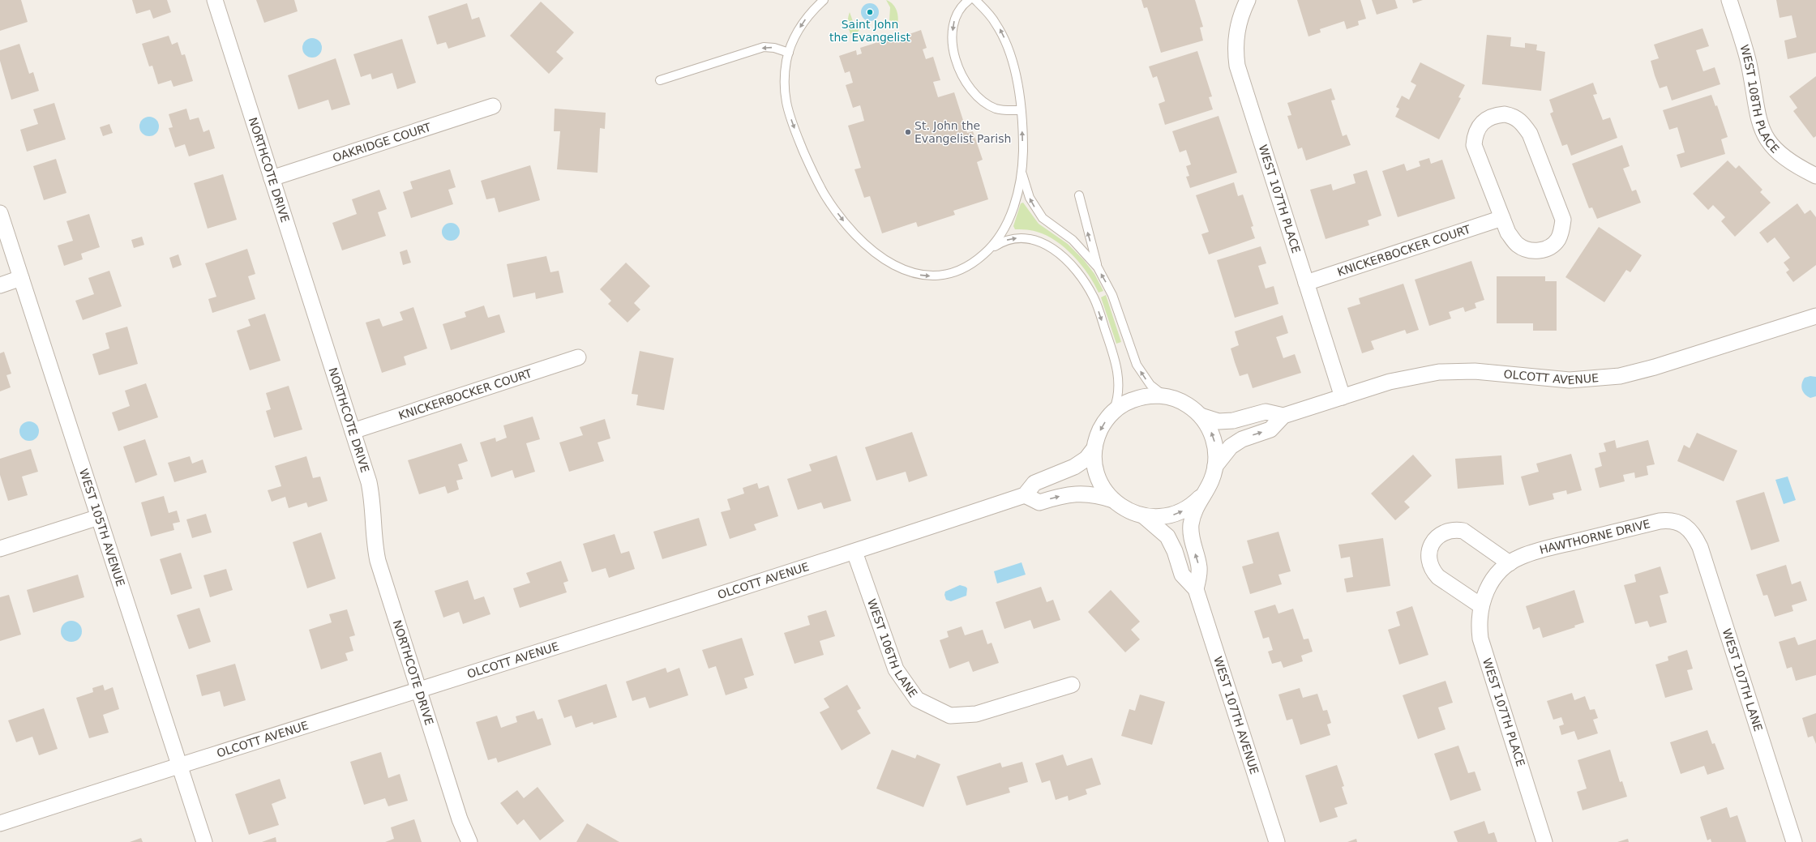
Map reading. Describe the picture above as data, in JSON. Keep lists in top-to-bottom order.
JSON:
{
  "streets": {
    "street": [
      "WEST 108TH PLACE",
      "OAKRIDGE COURT",
      "NORTHCOTE DRIVE",
      "WEST 107TH PLACE",
      "KNICKERBOCKER COURT",
      "OLCOTT AVENUE",
      "WEST 105TH AVENUE",
      "HAWTHORNE DRIVE",
      "WEST 106TH LANE",
      "WEST 107TH LANE",
      "WEST 107TH AVENUE"
    ]
  },
  "crossings": [
    ["OAKRIDGE COURT", "NORTHCOTE DRIVE"],
    ["NORTHCOTE DRIVE", "KNICKERBOCKER COURT"],
    ["NORTHCOTE DRIVE", "OLCOTT AVENUE"],
    ["WEST 107TH PLACE", "KNICKERBOCKER COURT"],
    ["WEST 107TH PLACE", "OLCOTT AVENUE"],
    ["WEST 107TH PLACE", "HAWTHORNE DRIVE"],
    ["OLCOTT AVENUE", "WEST 105TH AVENUE"],
    ["OLCOTT AVENUE", "WEST 106TH LANE"],
    ["HAWTHORNE DRIVE", "WEST 107TH LANE"]
  ],
  "places": ["Saint John the Evangelist", "St. John the Evangelist Parish"]
}
